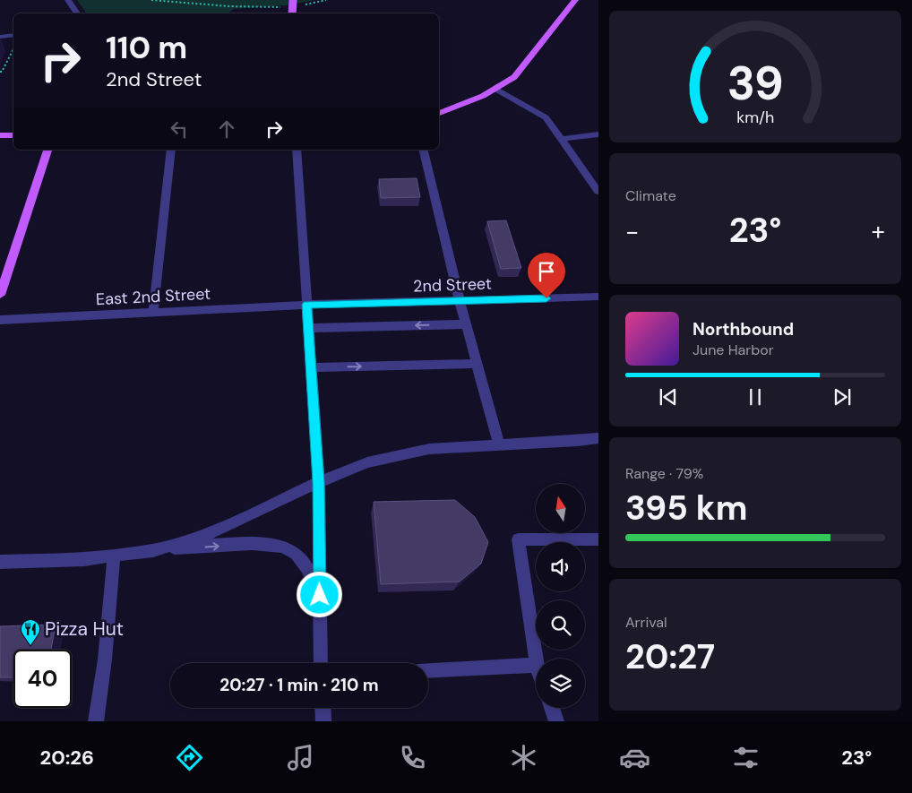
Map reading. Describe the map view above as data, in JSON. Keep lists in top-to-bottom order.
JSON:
{
  "streets": {
    "street": ["2nd Street", "East 2nd Street"]
  },
  "crossings": [
    ["2nd Street", "East 2nd Street"]
  ],
  "places": {
    "restaurant": ["Pizza Hut"]
  },
  "north": "top",
  "page": {
    "turn": ["110 m", "2nd Street"],
    "tile": [
      "Climate",
      ["Range · 79%", "395 km"],
      ["Arrival", "20:27"]
    ],
    "heat": ["−", "23°", "+"],
    "song": ["Northbound", "June Harbor"],
    "limit": "40",
    "trip": "20:27 · 1 min · 210 m",
    "tabs": ["20:26", "23°"],
    "gauge": ["39", "km/h"]
  }
}
